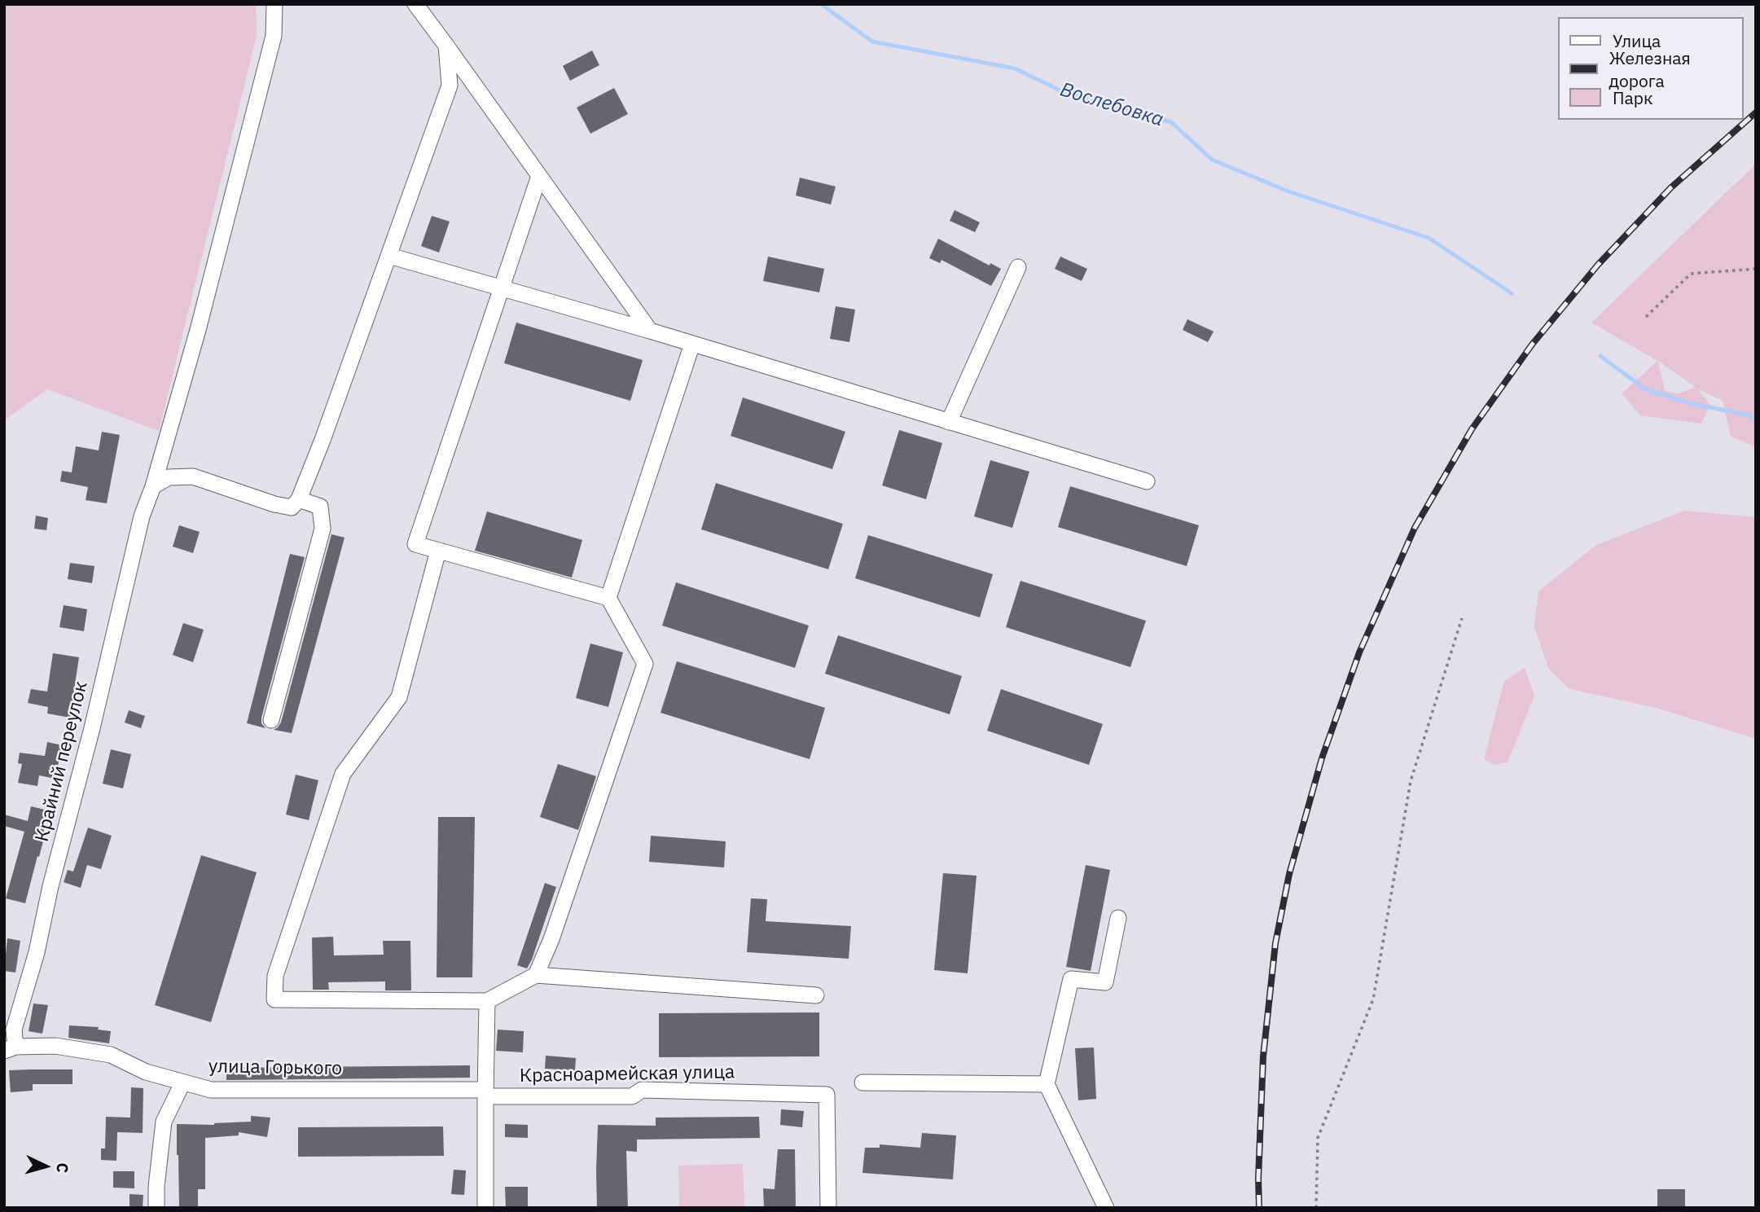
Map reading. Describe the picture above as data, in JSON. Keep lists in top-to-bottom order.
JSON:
{
  "streets": {
    "street": ["Крайний переулок", "улица Горького", "Красноармейская улица"]
  },
  "crossings": [
    ["Крайний переулок", "улица Горького"],
    ["улица Горького", "Красноармейская улица"]
  ],
  "water": ["Вослебовка"],
  "legend": ["Улица", "Железная дорога", "Парк"],
  "north": "right"
}
